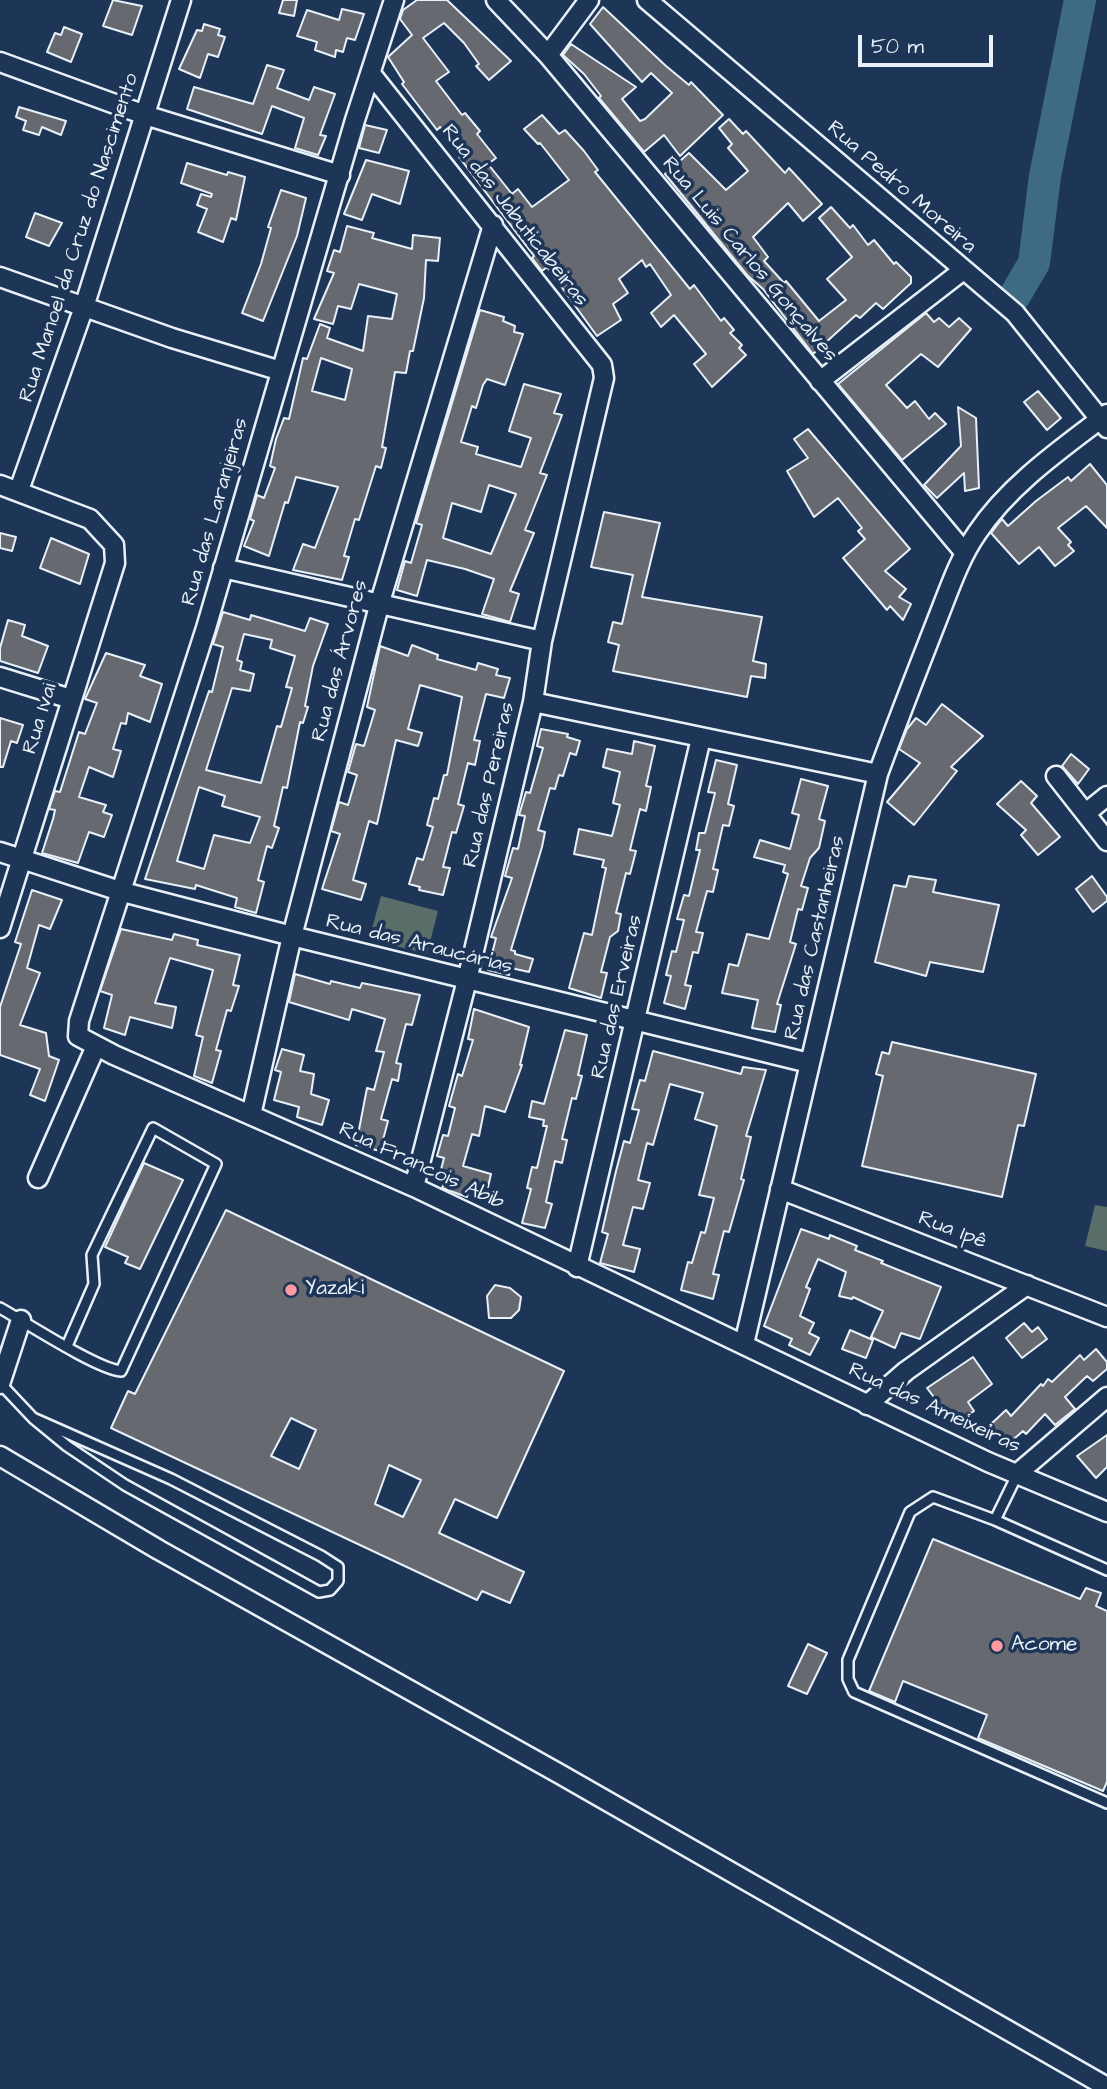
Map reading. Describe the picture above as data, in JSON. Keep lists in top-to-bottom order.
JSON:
{
  "streets": {
    "street": [
      "Rua Pedro Moreira",
      "Rua das Jabuticabeiras",
      "Rua Manoel da Cruz do Nascimento",
      "Rua Luis Carlos Gonçalves",
      "Rua das Laranjeiras",
      "Rua das Árvores",
      "Rua Ivai",
      "Rua das Pereiras",
      "Rua das Castanheiras",
      "Rua das Araucárias",
      "Rua das Erveiras",
      "Rua Francois Abib",
      "Rua Ipê",
      "Rua das Ameixeiras"
    ]
  },
  "crossings": [
    ["Rua Pedro Moreira", "Rua das Castanheiras"],
    ["Rua das Jabuticabeiras", "Rua das Laranjeiras"],
    ["Rua das Jabuticabeiras", "Rua das Árvores"],
    ["Rua das Jabuticabeiras", "Rua das Pereiras"],
    ["Rua Manoel da Cruz do Nascimento", "Rua Ivai"],
    ["Rua Luis Carlos Gonçalves", "Rua das Castanheiras"],
    ["Rua das Laranjeiras", "Rua das Araucárias"],
    ["Rua das Laranjeiras", "Rua Francois Abib"],
    ["Rua das Árvores", "Rua das Araucárias"],
    ["Rua das Árvores", "Rua Francois Abib"],
    ["Rua Ivai", "Rua das Araucárias"],
    ["Rua das Pereiras", "Rua das Araucárias"],
    ["Rua das Pereiras", "Rua Francois Abib"],
    ["Rua das Castanheiras", "Rua das Araucárias"],
    ["Rua das Castanheiras", "Rua Francois Abib"],
    ["Rua das Castanheiras", "Rua Ipê"],
    ["Rua das Castanheiras", "Rua das Ameixeiras"],
    ["Rua das Araucárias", "Rua das Erveiras"],
    ["Rua das Erveiras", "Rua Francois Abib"],
    ["Rua Francois Abib", "Rua das Ameixeiras"]
  ],
  "places": ["Yazaki", "Acome"],
  "scale_bar": "50 m"
}
